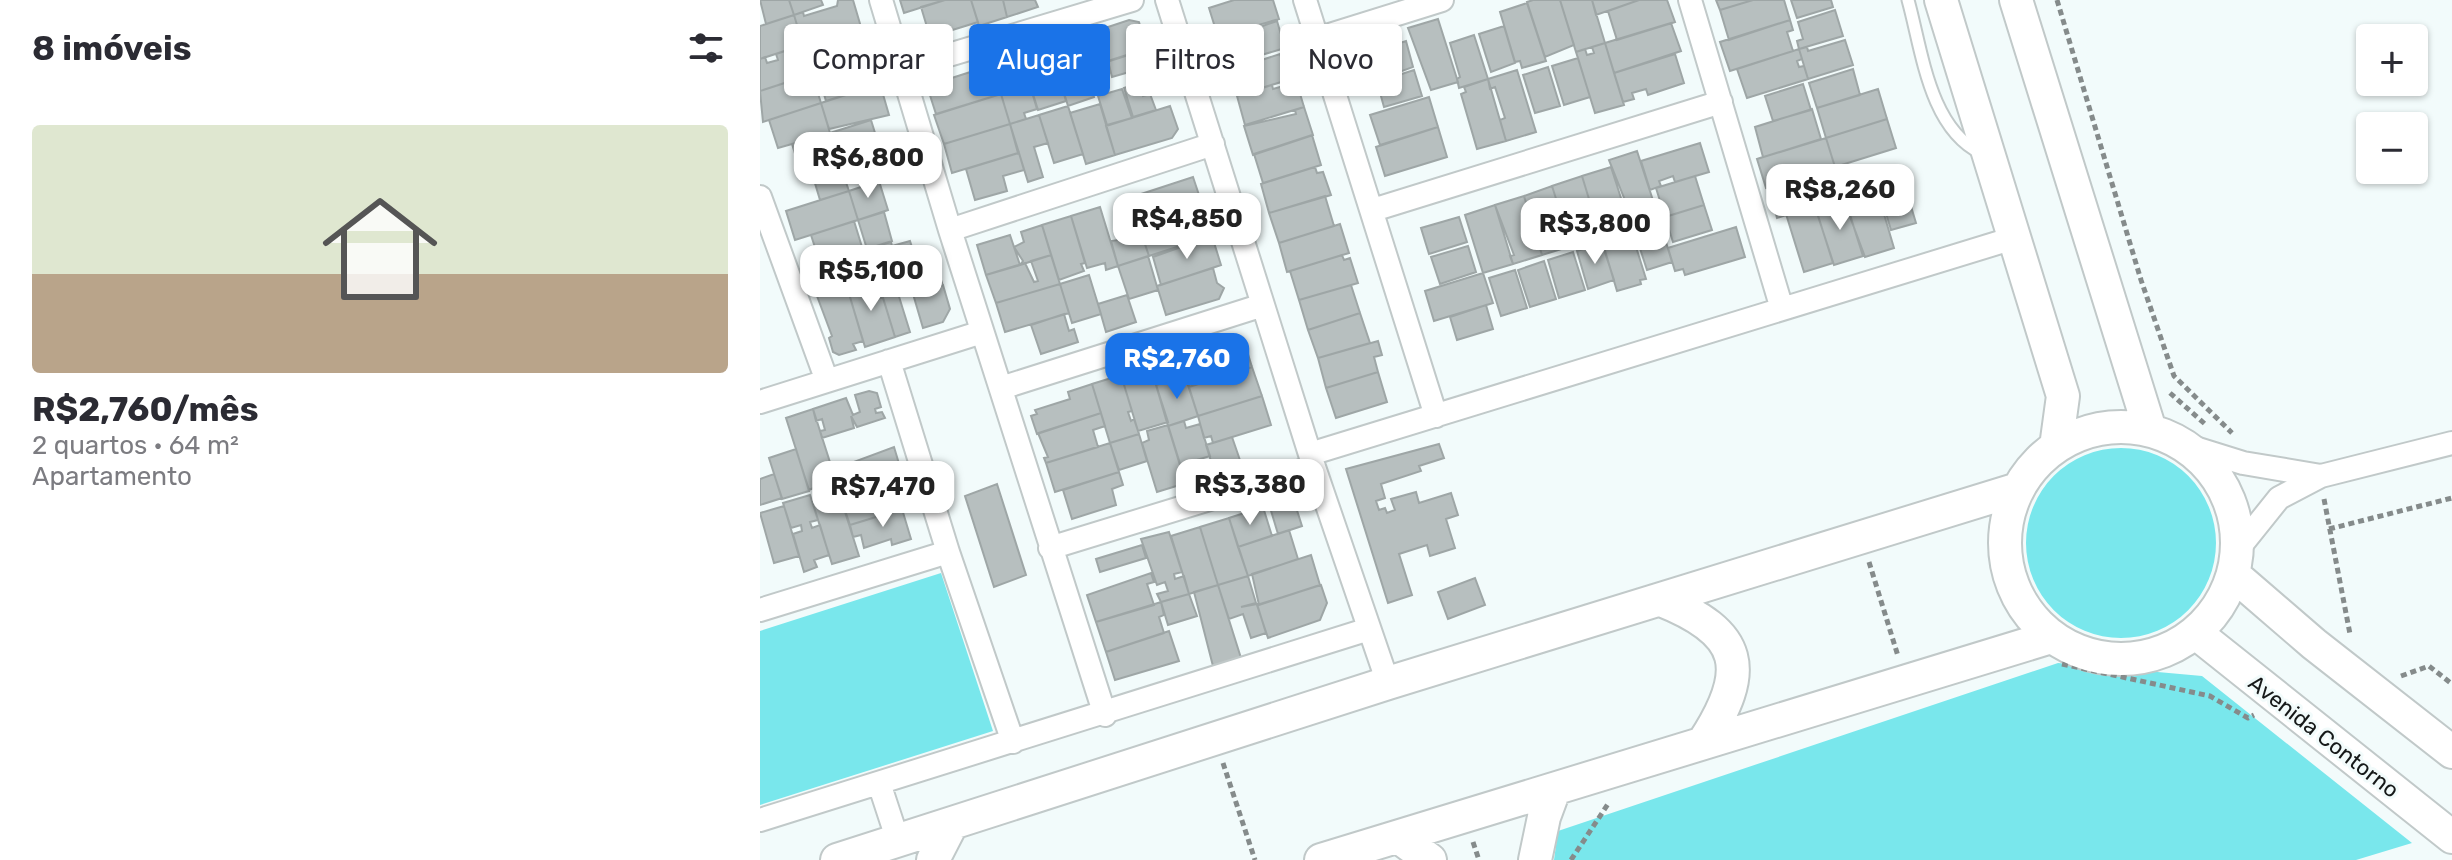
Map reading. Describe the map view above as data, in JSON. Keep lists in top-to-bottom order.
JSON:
{
  "streets": {
    "main road": ["Avenida Contorno"]
  },
  "page": {
    "heading": "8 imóveis",
    "map_buttons": ["+", "−"],
    "chip": [
      "Comprar",
      "Alugar",
      "Filtros",
      "Novo"
    ],
    "list": [
      {
        "name": "R$2,760/mês",
        "note": "2 quartos · 64 m² · Apartamento"
      }
    ],
    "price": [
      "R$6,800",
      "R$8,260",
      "R$4,850",
      "R$3,800",
      "R$5,100",
      "R$2,760",
      "R$3,380",
      "R$7,470"
    ]
  }
}
